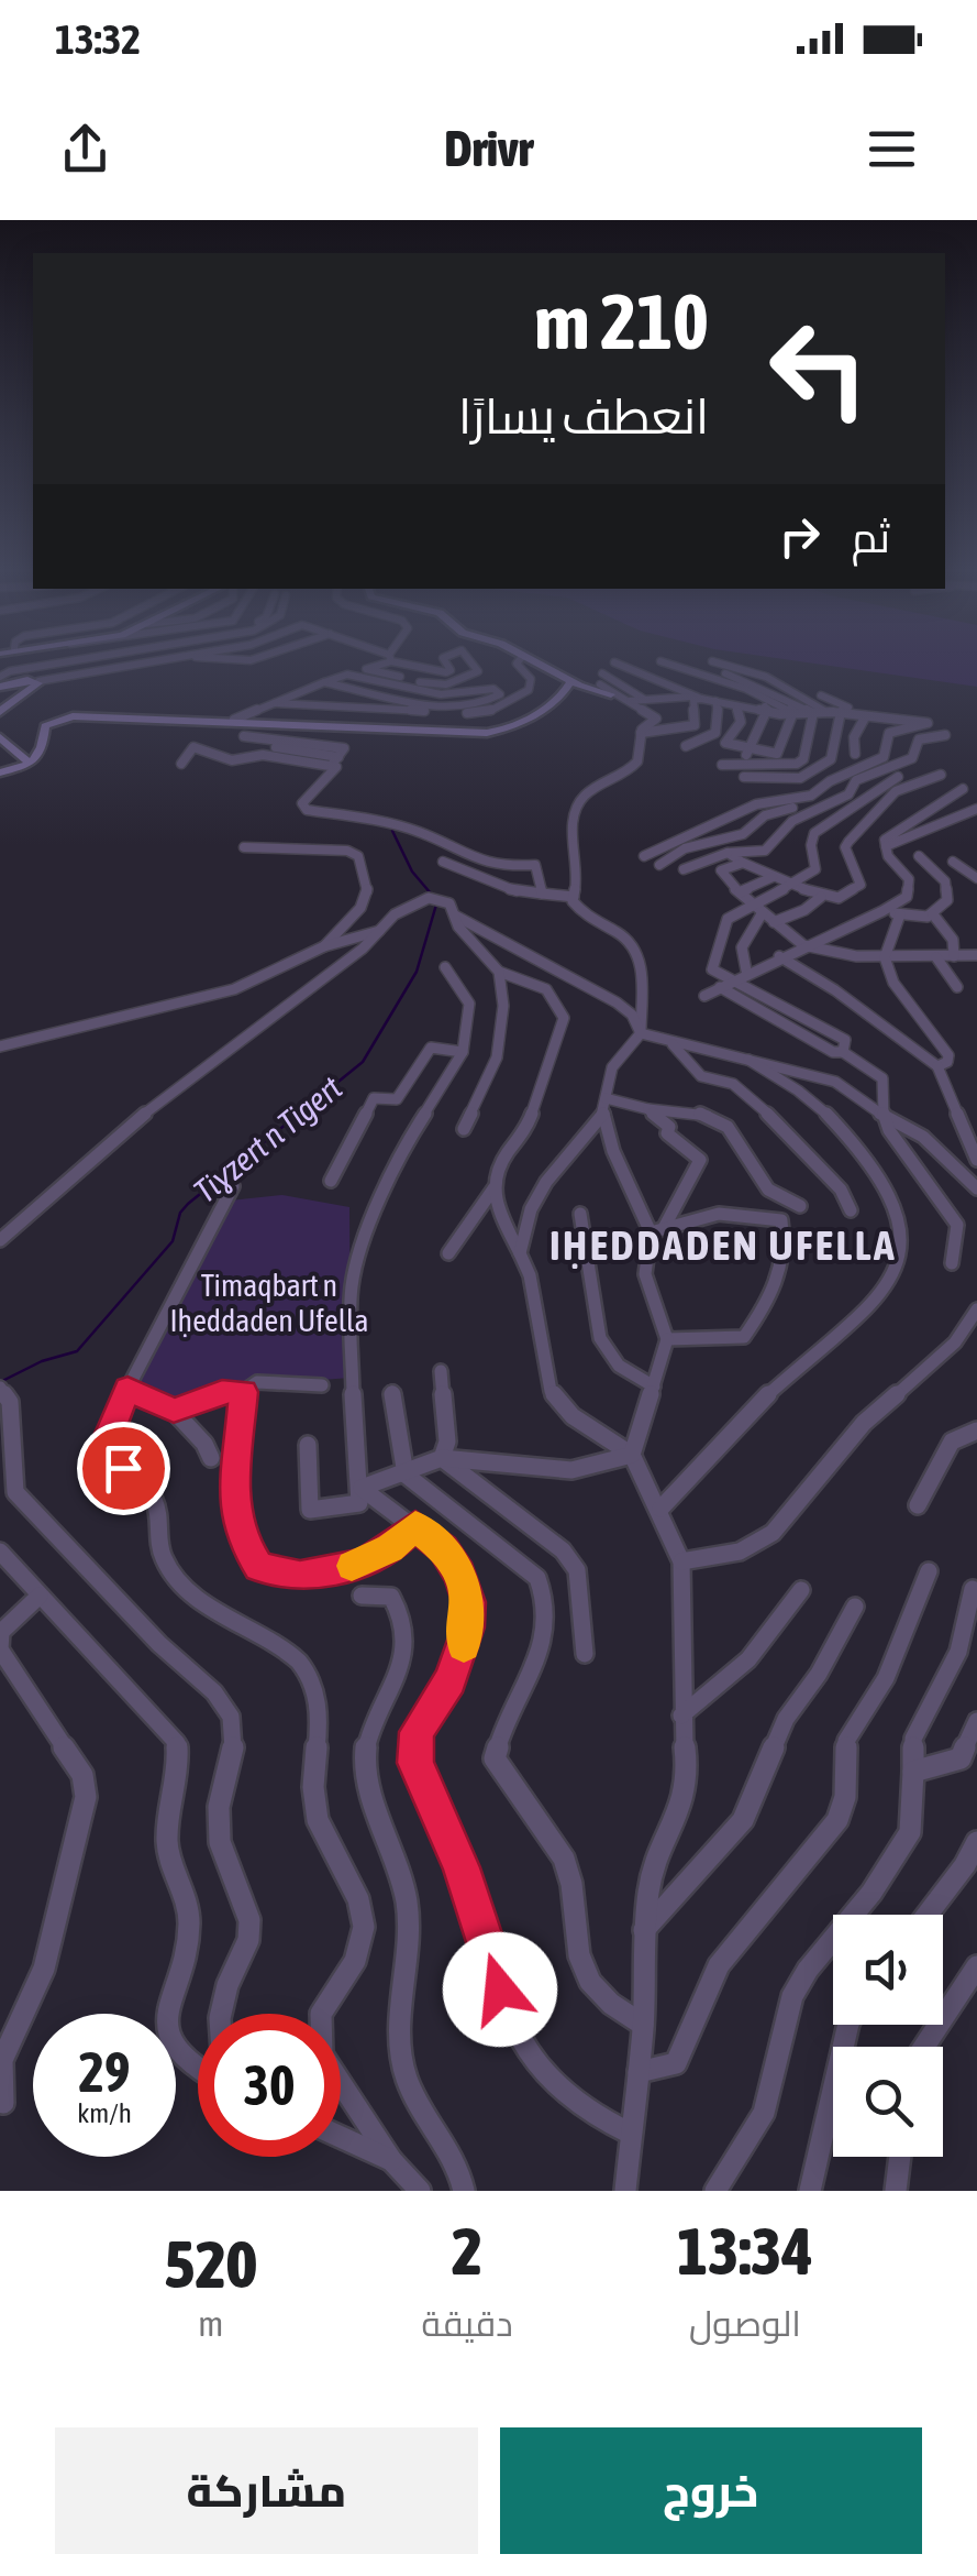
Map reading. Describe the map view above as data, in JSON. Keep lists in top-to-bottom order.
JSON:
{
  "districts": ["IḤEDDADEN UFELLA"],
  "water": ["Tiɣzert n Tigert"],
  "parks": ["Timaqbart n Iḥeddaden Ufella"],
  "page": {
    "status": "13:32",
    "header": "Drivr",
    "turn": ["210 m", "انعطف يسارًا"],
    "then": "ثم",
    "speed": "29 km/h",
    "limit": "30",
    "eta": [
      "13:34",
      "الوصول",
      "2",
      "دقيقة",
      "520",
      "m"
    ],
    "buttons": ["خروج", "مشاركة"]
  }
}
